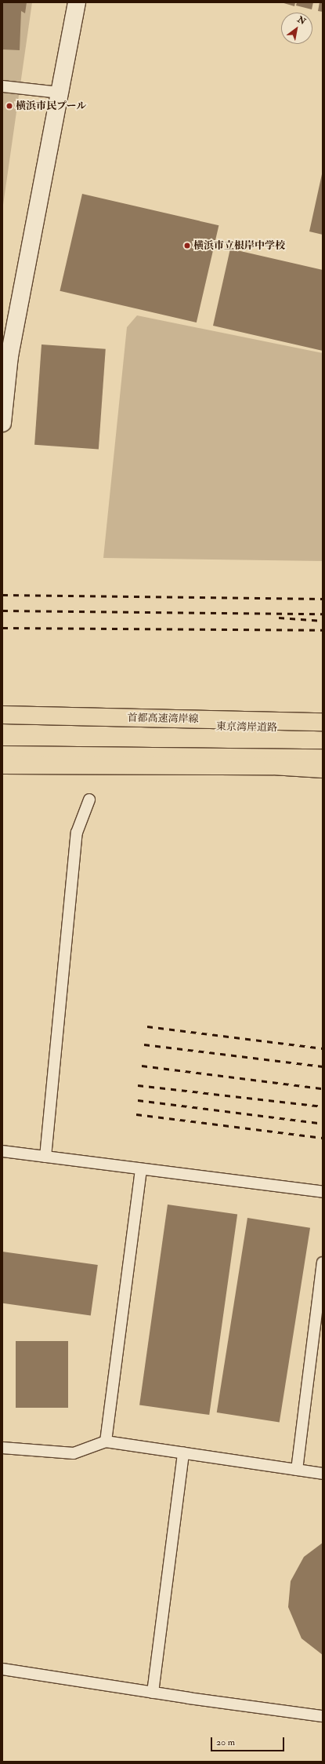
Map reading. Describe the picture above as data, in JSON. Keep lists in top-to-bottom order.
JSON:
{
  "streets": {
    "highway": ["首都高速湾岸線", "東京湾岸道路"]
  },
  "places": ["横浜市民プール", "横浜市立根岸中学校"],
  "scale_bar": "20 m",
  "north": "top right"
}
